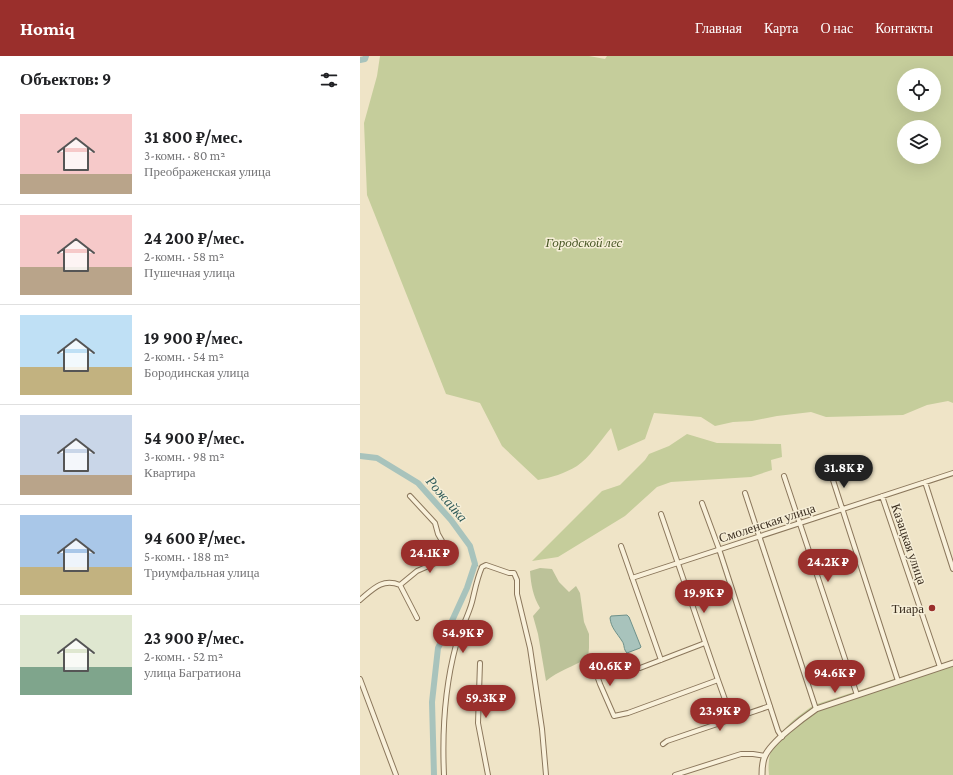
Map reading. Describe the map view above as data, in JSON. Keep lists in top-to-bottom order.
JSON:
{
  "streets": {
    "street": ["Смоленская улица", "Казацкая улица"]
  },
  "crossings": [
    ["Смоленская улица", "Казацкая улица"]
  ],
  "water": ["Рожайка"],
  "parks": ["Городской лес"],
  "places": ["Тиара"],
  "page": {
    "header": "Homiq",
    "nav": [
      "Главная",
      "Карта",
      "О нас",
      "Контакты"
    ],
    "heading": "Объектов: 9",
    "list": [
      {
        "name": "31 800 ₽/мес.",
        "note": "3-комн. · 80 m² · Преображенская улица"
      },
      {
        "name": "24 200 ₽/мес.",
        "note": "2-комн. · 58 m² · Пушечная улица"
      },
      {
        "name": "19 900 ₽/мес.",
        "note": "2-комн. · 54 m² · Бородинская улица"
      },
      {
        "name": "54 900 ₽/мес.",
        "note": "3-комн. · 98 m² · Квартира"
      },
      {
        "name": "94 600 ₽/мес.",
        "note": "5-комн. · 188 m² · Триумфальная улица"
      },
      {
        "name": "23 900 ₽/мес.",
        "note": "2-комн. · 52 m² · улица Багратиона"
      }
    ],
    "price": [
      "31.8K ₽",
      "24.1K ₽",
      "24.2K ₽",
      "19.9K ₽",
      "54.9K ₽",
      "40.6K ₽",
      "94.6K ₽",
      "59.3K ₽",
      "23.9K ₽"
    ]
  }
}
